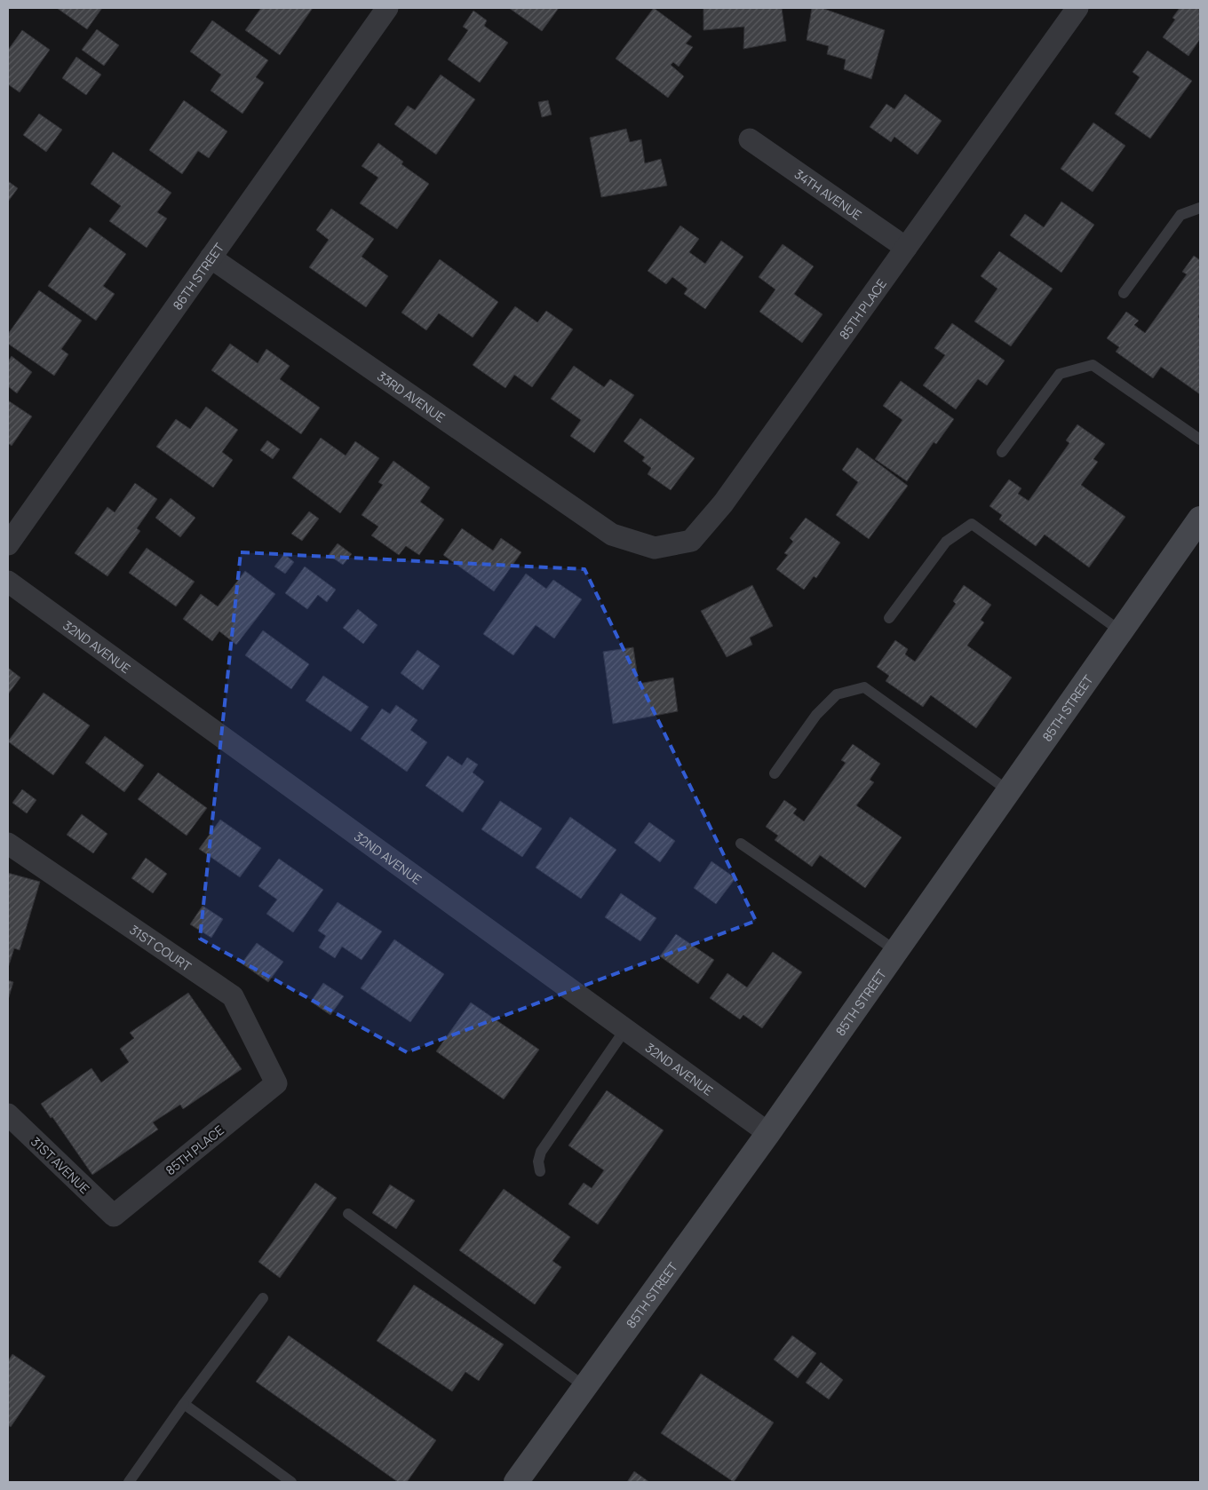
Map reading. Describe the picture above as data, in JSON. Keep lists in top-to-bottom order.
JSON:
{
  "streets": {
    "street": [
      "34TH AVENUE",
      "86TH STREET",
      "85TH PLACE",
      "33RD AVENUE",
      "32ND AVENUE",
      "85TH STREET",
      "31ST COURT",
      "31ST AVENUE"
    ]
  },
  "crossings": [
    ["34TH AVENUE", "85TH PLACE"],
    ["86TH STREET", "33RD AVENUE"],
    ["85TH PLACE", "33RD AVENUE"],
    ["85TH PLACE", "31ST COURT"],
    ["85TH PLACE", "31ST AVENUE"],
    ["32ND AVENUE", "85TH STREET"]
  ]
}
